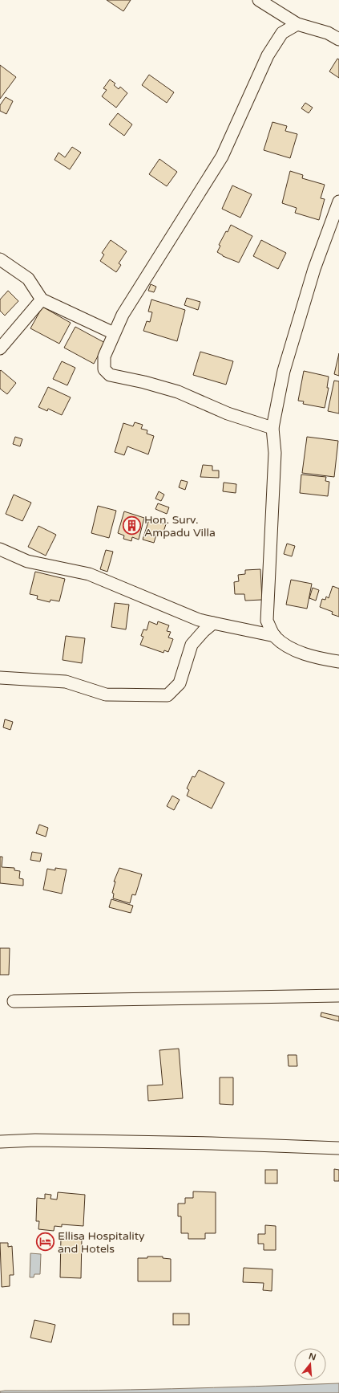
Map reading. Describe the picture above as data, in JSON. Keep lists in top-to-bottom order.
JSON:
{
  "places": {
    "building": ["Hon. Surv. Ampadu Villa"],
    "hotel": ["Ellisa Hospitality and Hotels"]
  },
  "north": "top"
}
